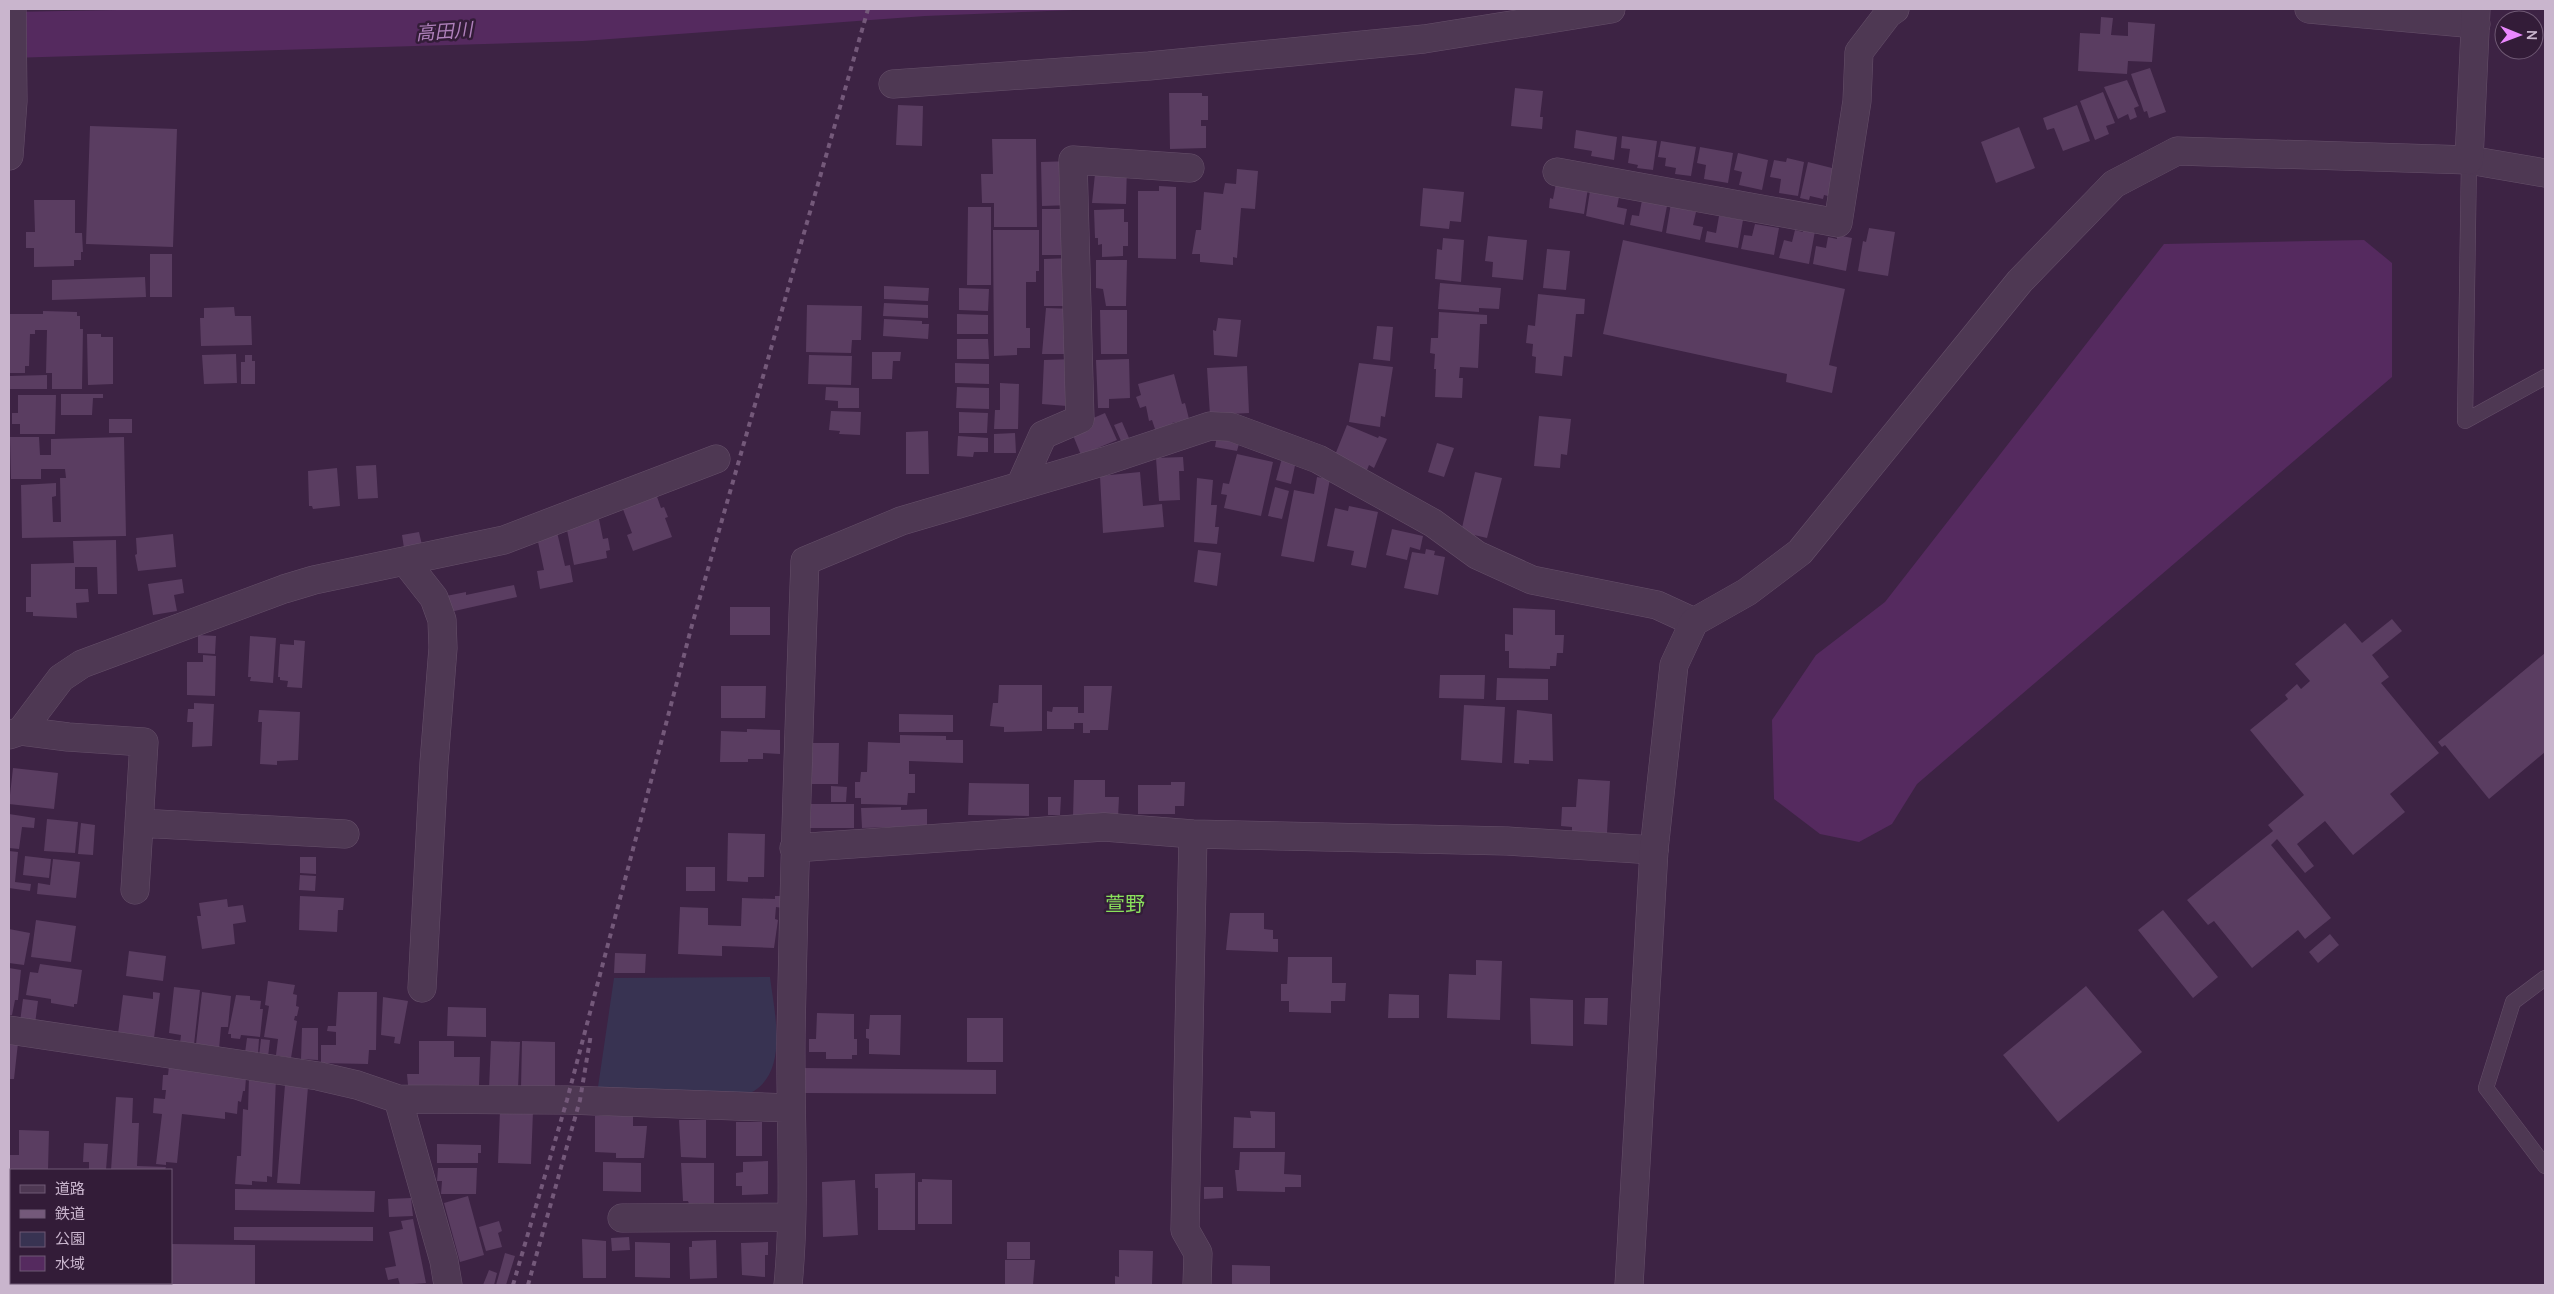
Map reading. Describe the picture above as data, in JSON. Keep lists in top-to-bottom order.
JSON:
{
  "districts": ["萱野"],
  "water": ["高田川"],
  "legend": [
    "道路",
    "鉄道",
    "公園",
    "水域"
  ],
  "north": "right"
}
